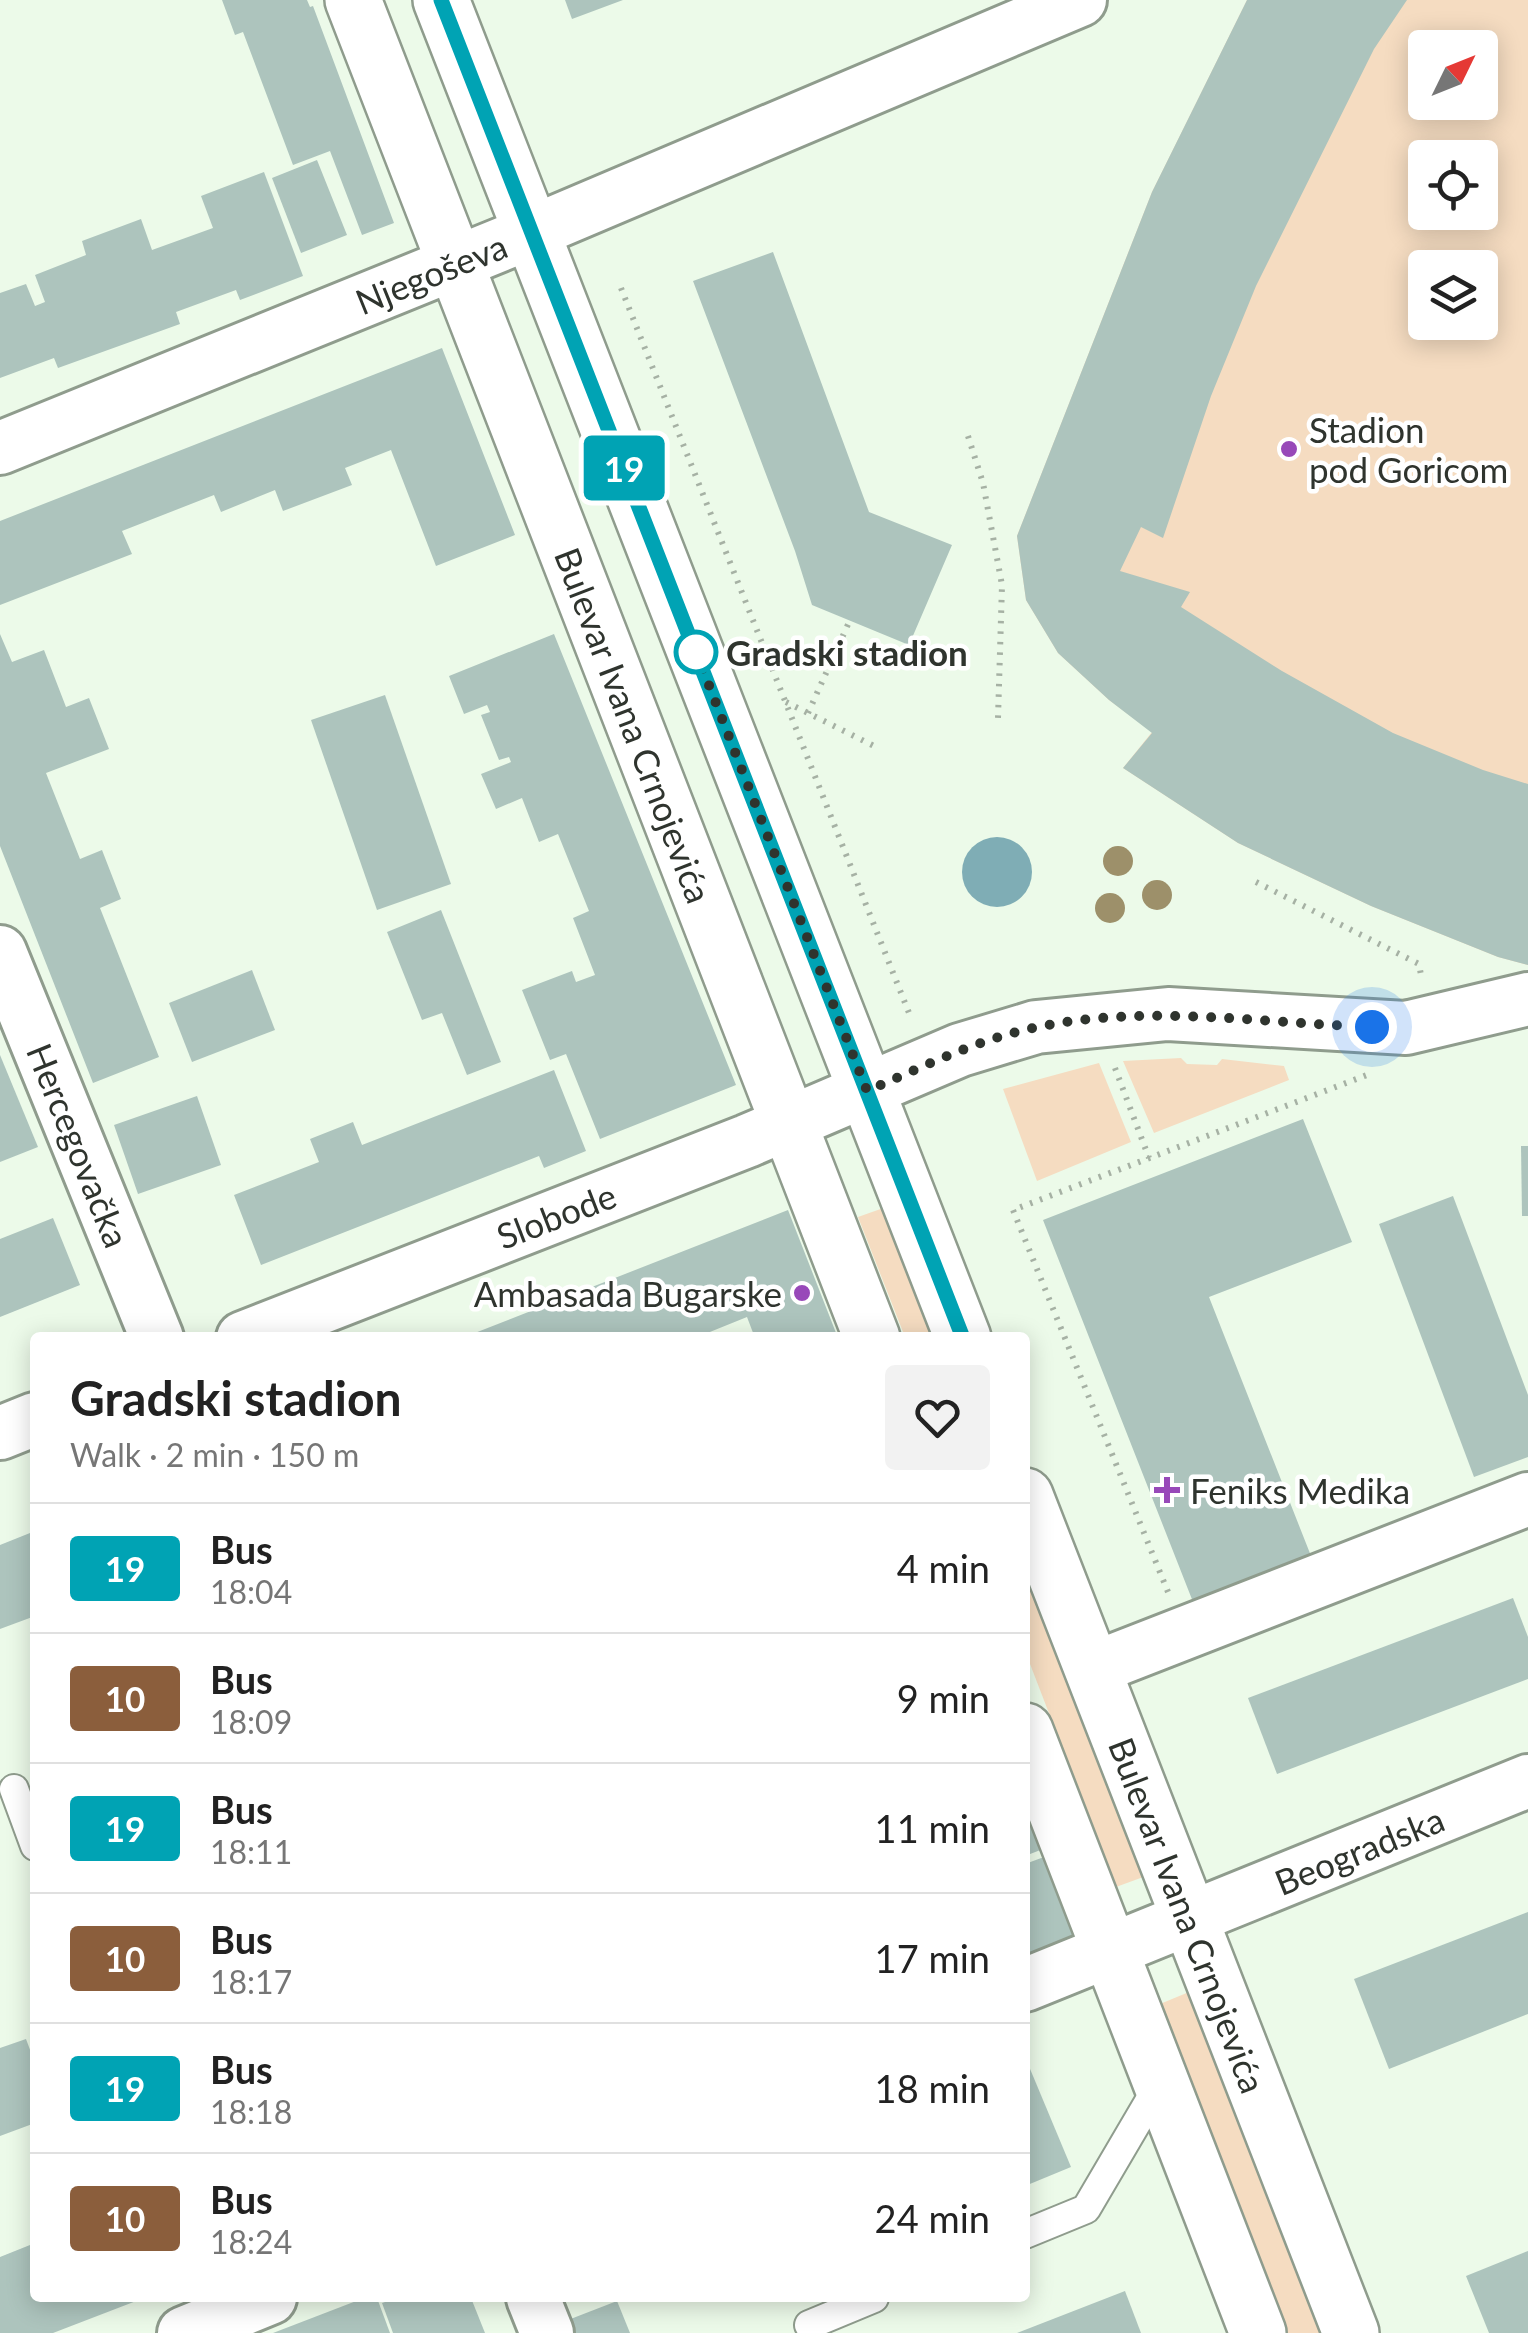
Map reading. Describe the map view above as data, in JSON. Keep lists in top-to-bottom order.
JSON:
{
  "streets": {
    "main road": ["Bulevar Ivana Crnojevića"],
    "street": [
      "Njegoševa",
      "Hercegovačka",
      "Slobode",
      "Beogradska"
    ]
  },
  "crossings": [
    ["Njegoševa", "Bulevar Ivana Crnojevića"],
    ["Bulevar Ivana Crnojevića", "Slobode"],
    ["Bulevar Ivana Crnojevića", "Beogradska"]
  ],
  "places": {
    "other": ["Stadion pod Goricom", "Gradski stadion", "Ambasada Bugarske"],
    "health": ["Feniks Medika"]
  },
  "lines": ["bus line 19"],
  "north": "top right",
  "page": {
    "on_map": "19",
    "heading": ["Gradski stadion", "Walk · 2 min · 150 m"],
    "list": [
      {
        "mark": "19",
        "name": "Bus",
        "note": "18:04",
        "value": "4 min"
      },
      {
        "mark": "10",
        "name": "Bus",
        "note": "18:09",
        "value": "9 min"
      },
      {
        "mark": "19",
        "name": "Bus",
        "note": "18:11",
        "value": "11 min"
      },
      {
        "mark": "10",
        "name": "Bus",
        "note": "18:17",
        "value": "17 min"
      },
      {
        "mark": "19",
        "name": "Bus",
        "note": "18:18",
        "value": "18 min"
      },
      {
        "mark": "10",
        "name": "Bus",
        "note": "18:24",
        "value": "24 min"
      }
    ]
  }
}
